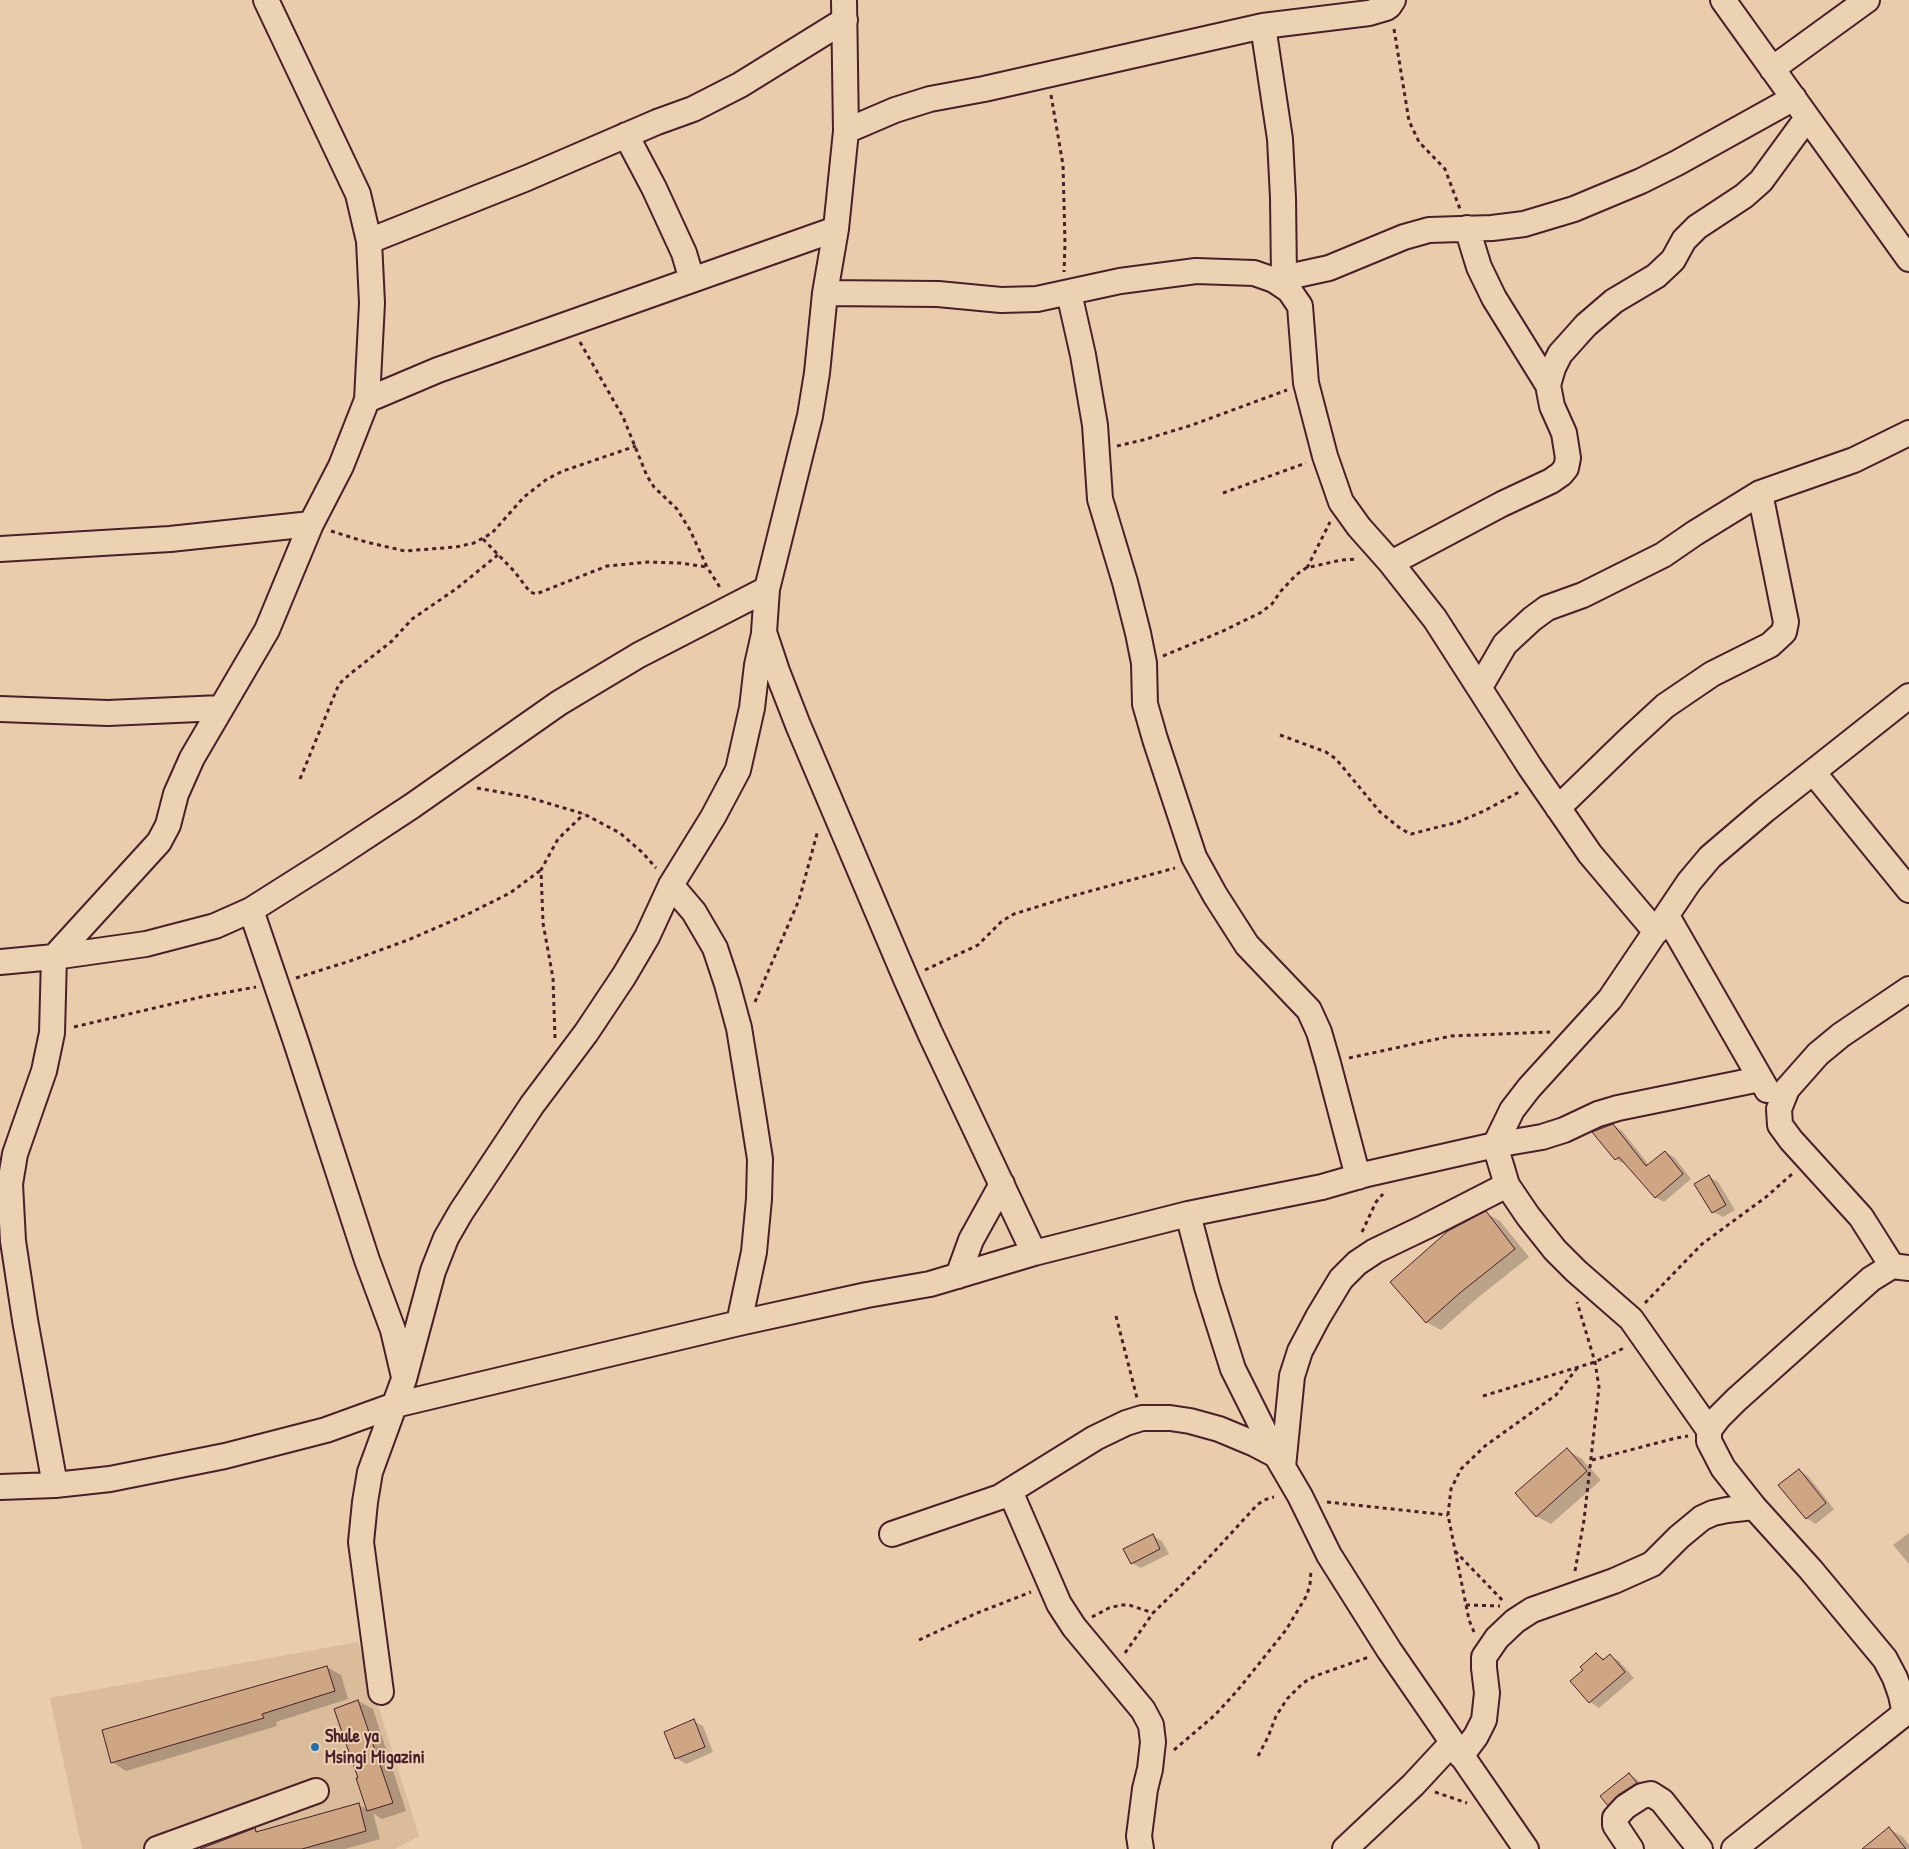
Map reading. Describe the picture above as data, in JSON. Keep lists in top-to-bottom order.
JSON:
{
  "places": ["Shule ya Msingi Migazini"]
}
